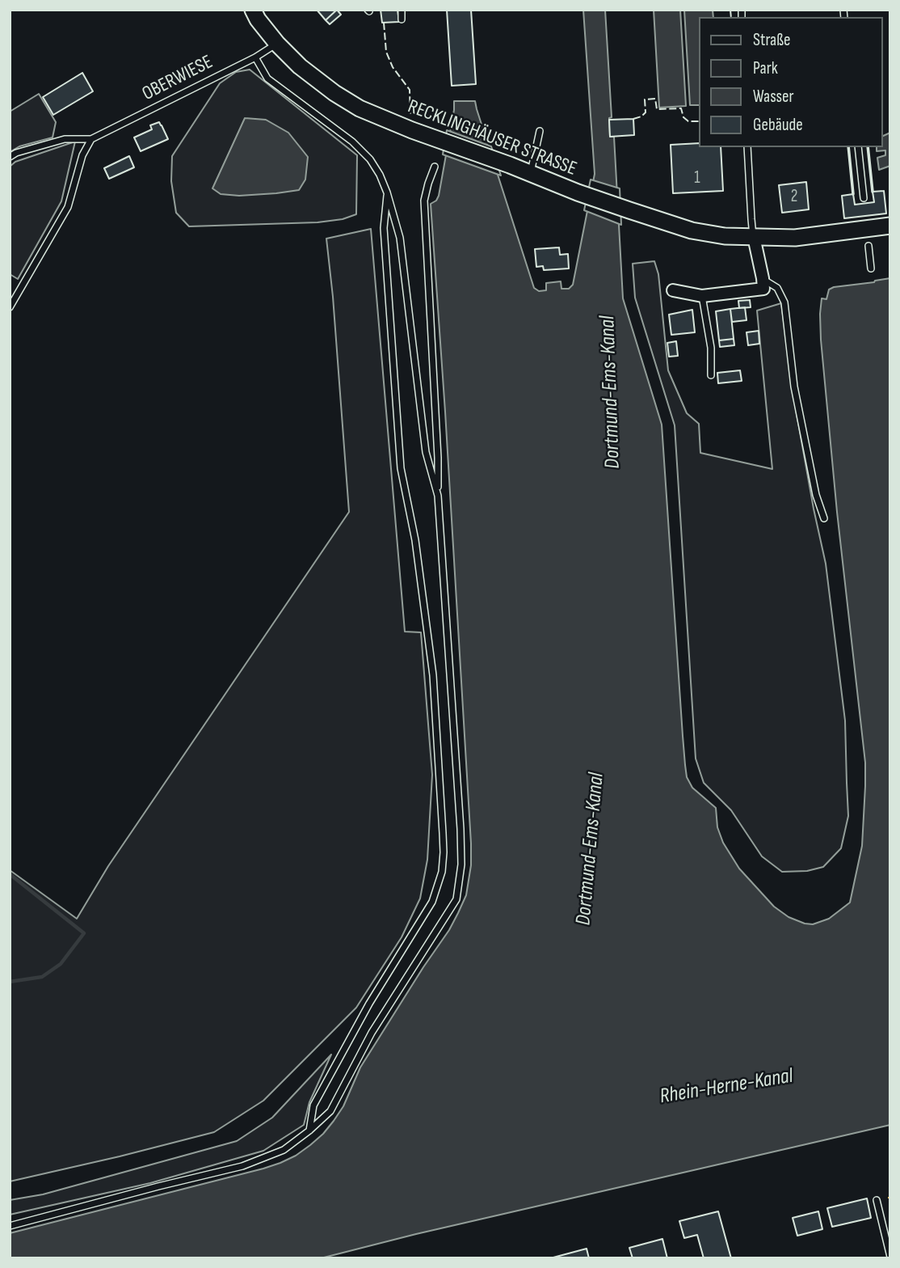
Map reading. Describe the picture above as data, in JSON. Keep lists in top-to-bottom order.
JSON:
{
  "streets": {
    "main road": ["RECKLINGHÄUSER STRASSE"],
    "lane": ["OBERWIESE"]
  },
  "crossings": [
    ["OBERWIESE", "RECKLINGHÄUSER STRASSE"]
  ],
  "water": ["Dortmund-Ems-Kanal", "Rhein-Herne-Kanal"],
  "house_numbers": ["1", "2"],
  "legend": [
    "Straße",
    "Park",
    "Wasser",
    "Gebäude"
  ]
}
